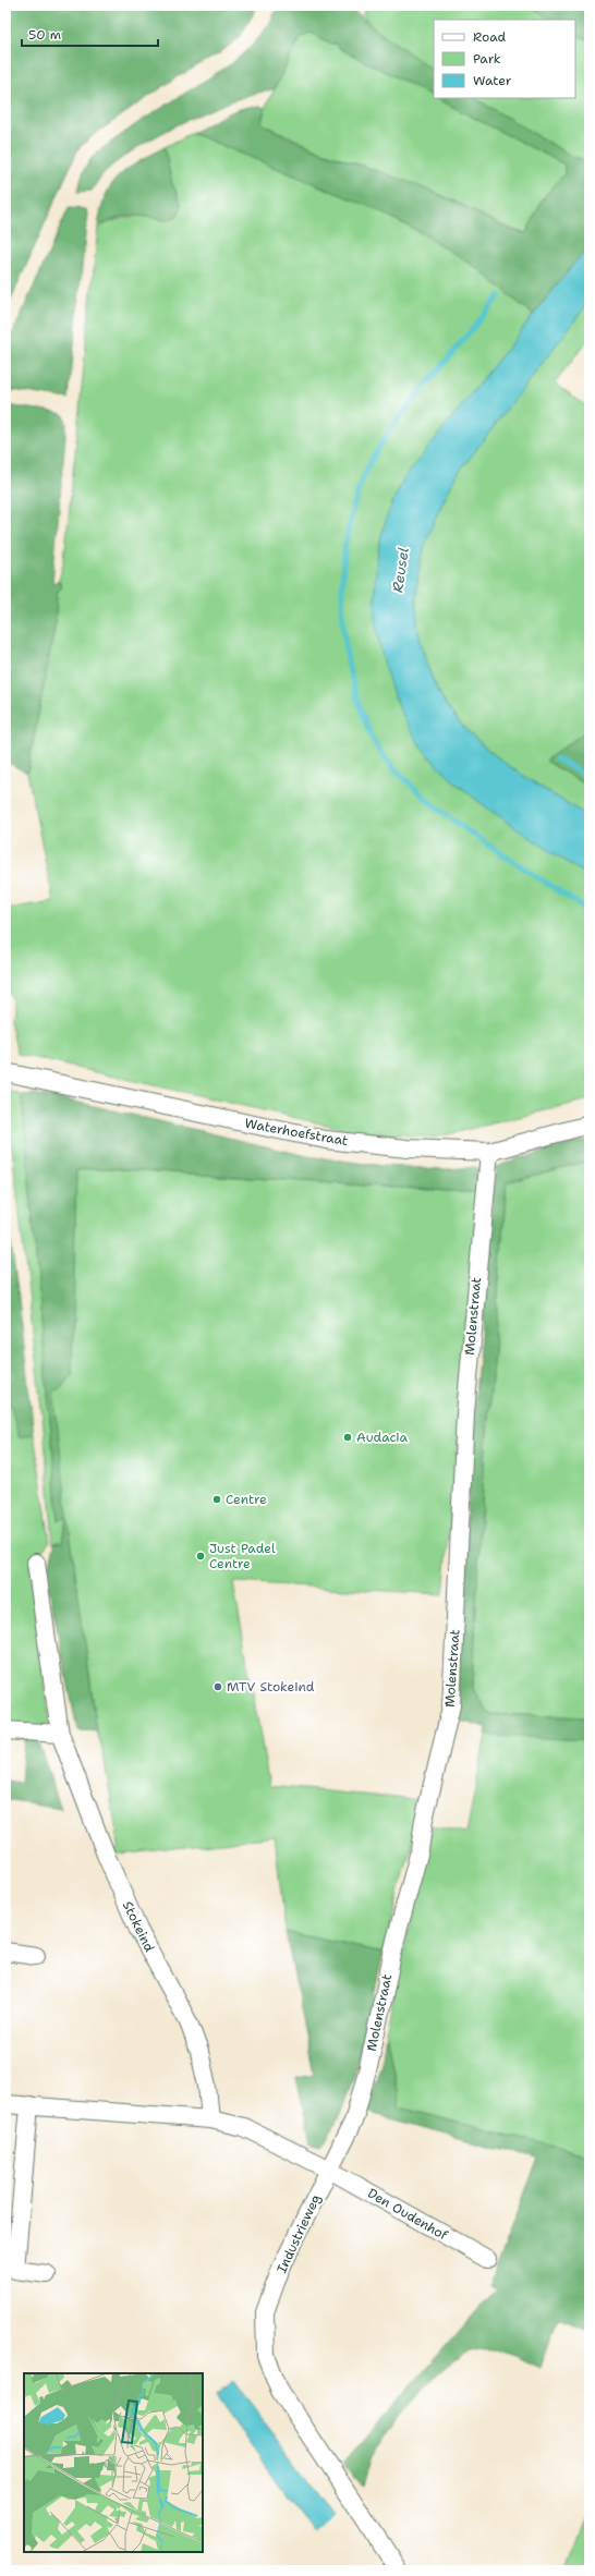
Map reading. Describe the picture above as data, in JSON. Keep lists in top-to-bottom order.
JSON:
{
  "streets": {
    "street": [
      "Waterhoefstraat",
      "Molenstraat",
      "Stokeind",
      "Den Oudenhof",
      "Industrieweg"
    ]
  },
  "crossings": [
    ["Waterhoefstraat", "Molenstraat"],
    ["Molenstraat", "Den Oudenhof"],
    ["Molenstraat", "Industrieweg"],
    ["Den Oudenhof", "Industrieweg"]
  ],
  "water": ["Reusel"],
  "places": [
    "Audacia",
    "Centre",
    "Just Padel Centre",
    "MTV Stokeind"
  ],
  "legend": ["Road", "Park", "Water"],
  "scale_bar": "50 m"
}
